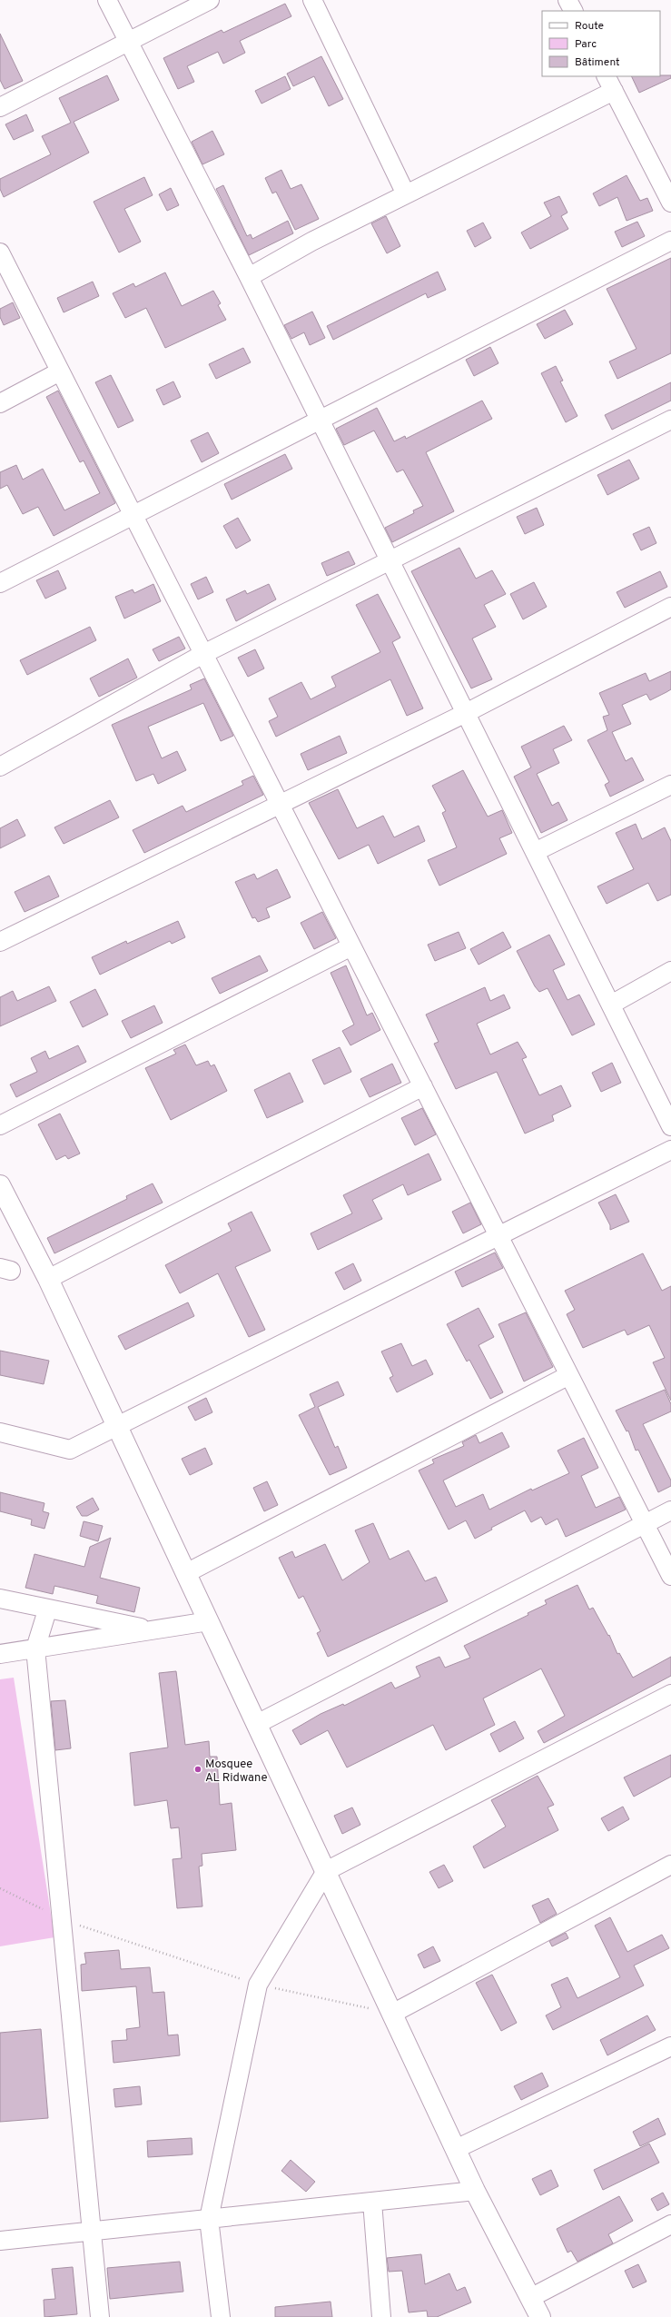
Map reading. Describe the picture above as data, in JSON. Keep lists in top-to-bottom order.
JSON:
{
  "places": ["Mosquee AL Ridwane"],
  "legend": ["Route", "Parc", "Bâtiment"]
}
